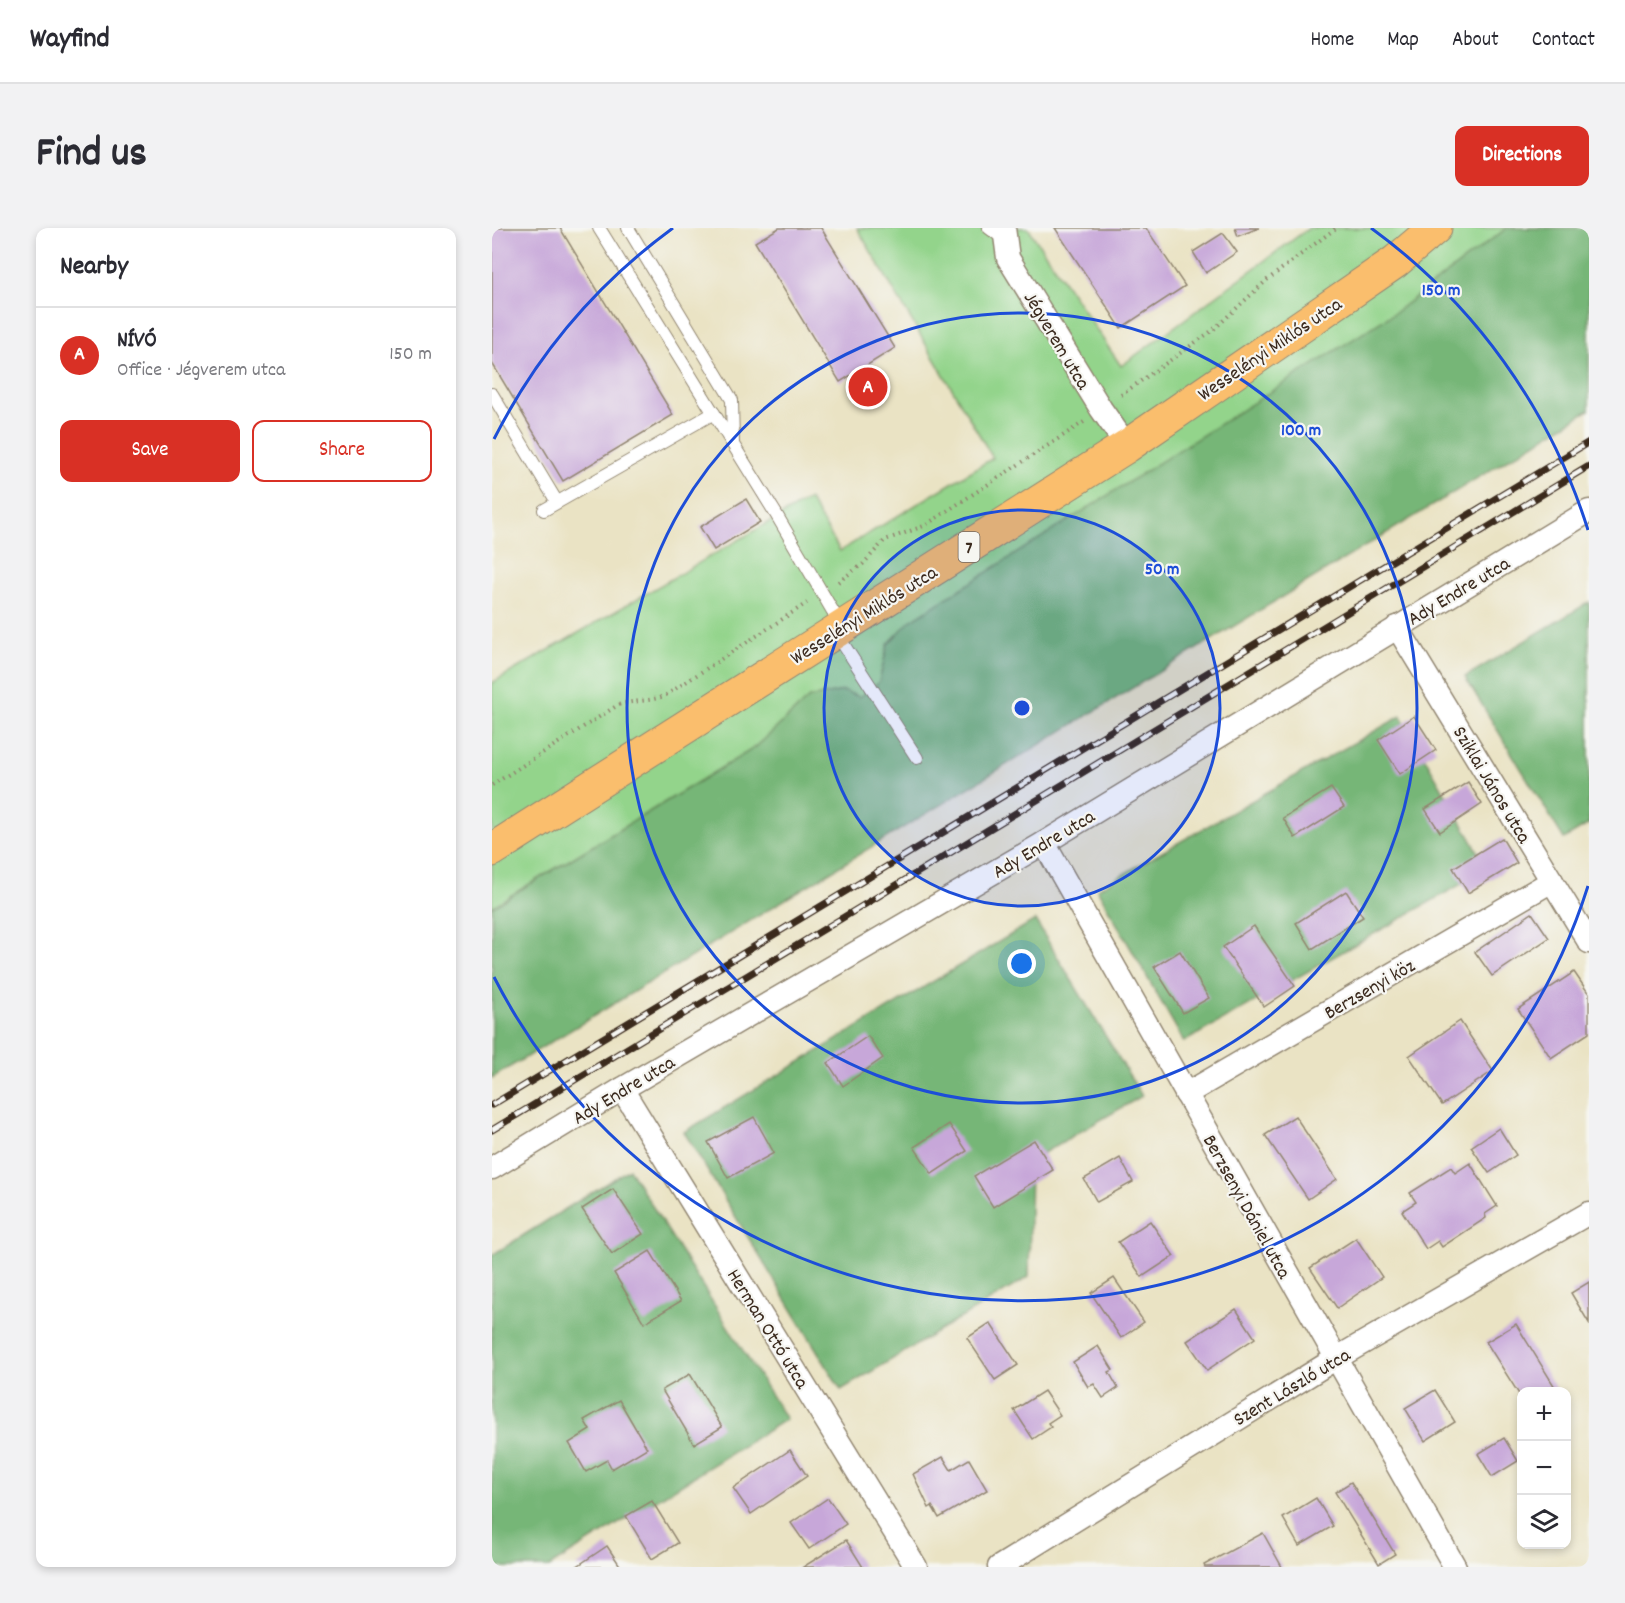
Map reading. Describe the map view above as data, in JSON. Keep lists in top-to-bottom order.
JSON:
{
  "streets": {
    "main road": ["Wesselényi Miklós utca", "7"],
    "street": [
      "Jégverem utca",
      "Ady Endre utca",
      "Sziklai János utca",
      "Berzsenyi köz",
      "Berzsenyi Dániel utca",
      "Herman Ottó utca",
      "Szent László utca"
    ]
  },
  "crossings": [
    ["Jégverem utca", "Wesselényi Miklós utca"],
    ["Ady Endre utca", "Sziklai János utca"],
    ["Ady Endre utca", "Berzsenyi Dániel utca"],
    ["Ady Endre utca", "Herman Ottó utca"],
    ["Sziklai János utca", "Berzsenyi köz"],
    ["Berzsenyi köz", "Berzsenyi Dániel utca"],
    ["Berzsenyi Dániel utca", "Szent László utca"]
  ],
  "page": {
    "header": "Wayfind",
    "nav": [
      "Home",
      "Map",
      "About",
      "Contact"
    ],
    "title": "Find us",
    "buttons": [
      "Directions",
      ["Save", "Share"]
    ],
    "heading": "Nearby",
    "list": [
      {
        "mark": "A",
        "name": "NÍVÓ",
        "note": "Office · Jégverem utca",
        "value": "150 m"
      }
    ],
    "pins": "A",
    "map_buttons": ["+", "−"]
  },
  "rings": ["150 m", "100 m", "50 m"]
}
